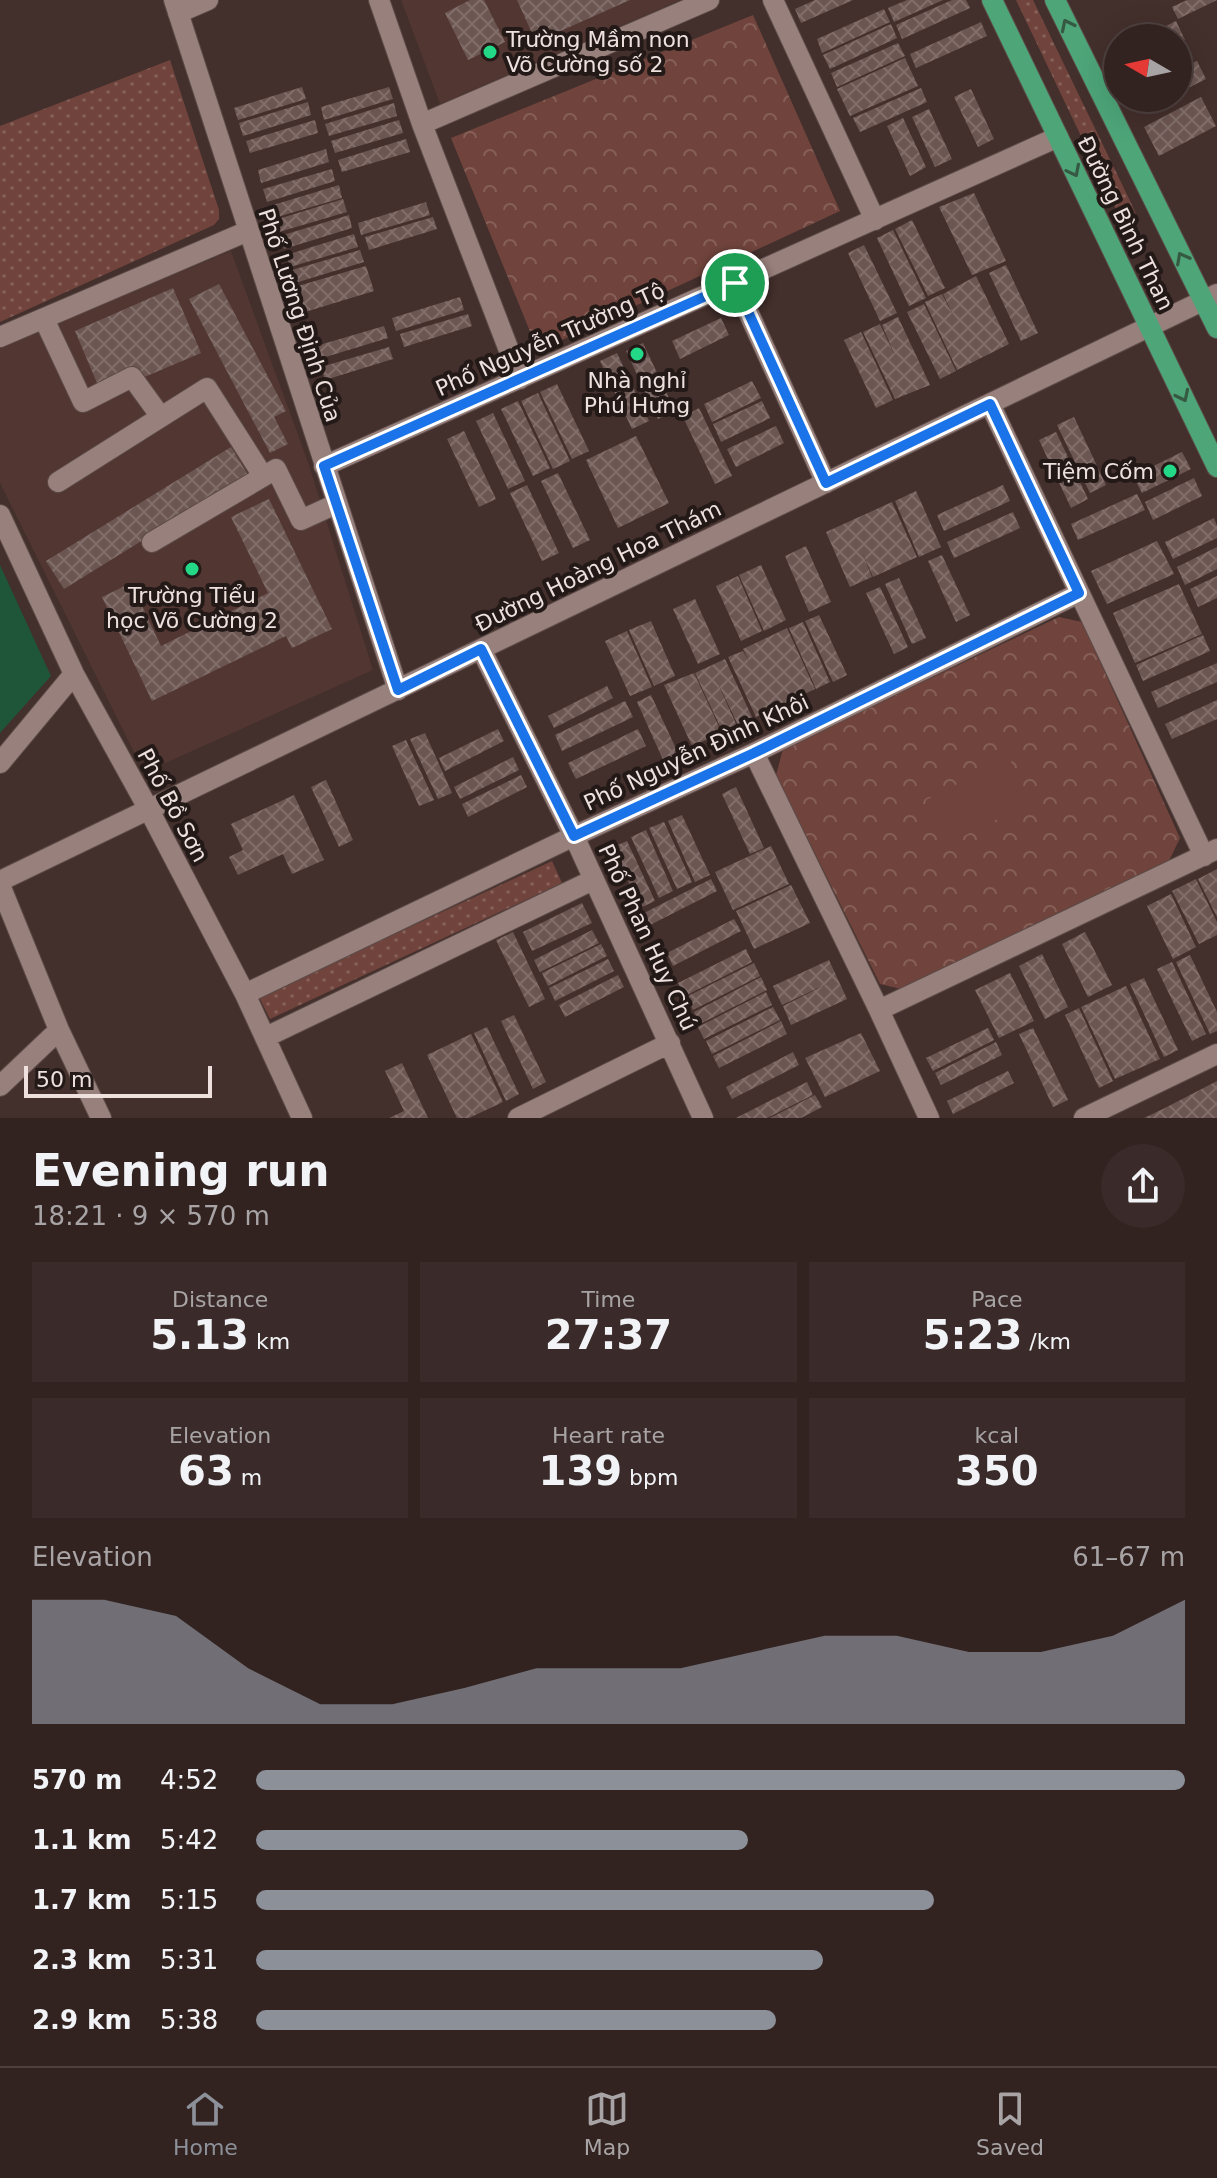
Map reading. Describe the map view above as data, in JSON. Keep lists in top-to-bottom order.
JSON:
{
  "streets": {
    "main road": ["Đường Bình Than"],
    "street": [
      "Phố Lương Định Của",
      "Phố Nguyễn Trường Tộ",
      "Đường Hoàng Hoa Thám",
      "Phố Nguyễn Đình Khôi",
      "Phố Bồ Sơn",
      "Phố Phan Huy Chú"
    ]
  },
  "crossings": [
    ["Đường Bình Than", "Phố Nguyễn Trường Tộ"],
    ["Đường Bình Than", "Đường Hoàng Hoa Thám"],
    ["Phố Lương Định Của", "Phố Nguyễn Trường Tộ"],
    ["Phố Lương Định Của", "Đường Hoàng Hoa Thám"],
    ["Đường Hoàng Hoa Thám", "Phố Bồ Sơn"],
    ["Đường Hoàng Hoa Thám", "Phố Phan Huy Chú"],
    ["Phố Nguyễn Đình Khôi", "Phố Bồ Sơn"],
    ["Phố Nguyễn Đình Khôi", "Phố Phan Huy Chú"]
  ],
  "places": [
    "Trường Mầm non Võ Cường số 2",
    "Nhà nghỉ Phú Hưng",
    "Tiệm Cốm",
    "Trường Tiểu học Võ Cường 2"
  ],
  "scale_bar": "50 m",
  "north": "left",
  "page": {
    "scale": "50 m",
    "heading": ["Evening run", "18:21 · 9 × 570 m"],
    "stats": [
      ["Distance", "5.13 km"],
      ["Time", "27:37"],
      ["Pace", "5:23 /km"],
      ["Elevation", "63 m"],
      ["Heart rate", "139 bpm"],
      ["kcal", "350"]
    ],
    "chart": ["Elevation", "61–67 m"],
    "list": [
      {
        "name": "570 m",
        "note": "4:52"
      },
      {
        "name": "1.1 km",
        "note": "5:42"
      },
      {
        "name": "1.7 km",
        "note": "5:15"
      },
      {
        "name": "2.3 km",
        "note": "5:31"
      },
      {
        "name": "2.9 km",
        "note": "5:38"
      }
    ],
    "tabs": ["Home", "Map", "Saved"]
  }
}
